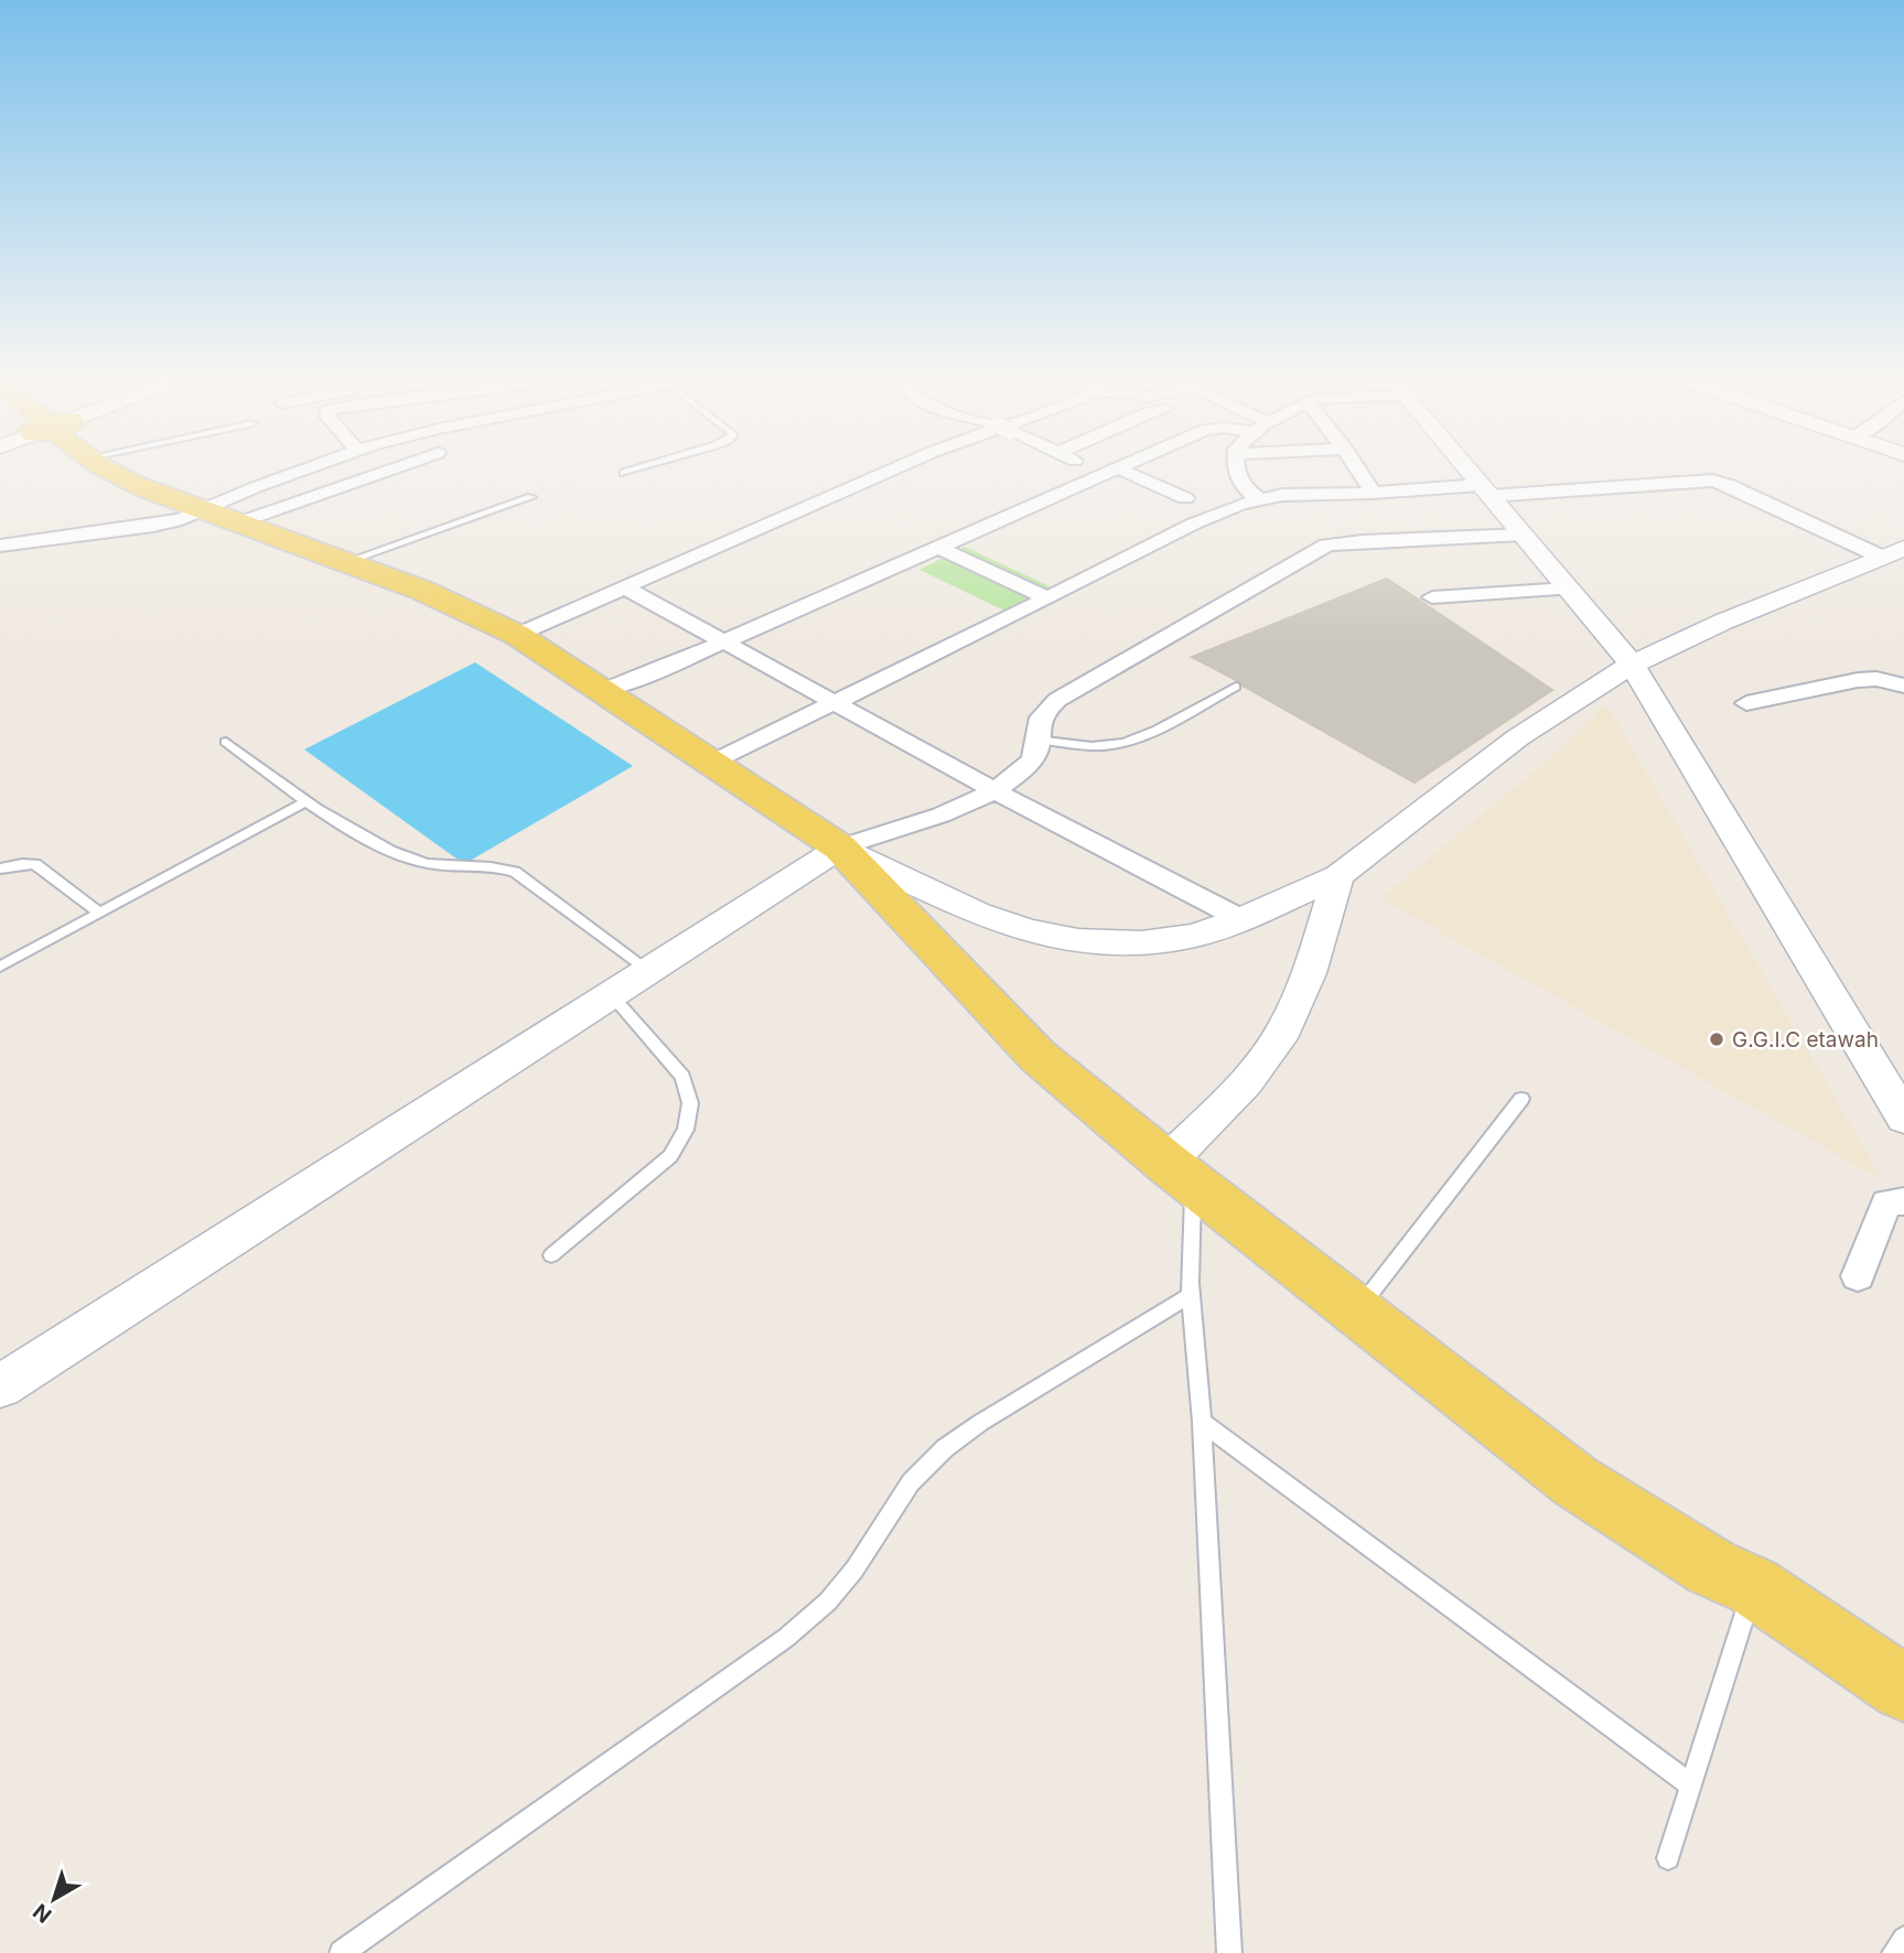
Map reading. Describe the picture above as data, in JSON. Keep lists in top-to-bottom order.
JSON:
{
  "places": ["G.G.I.C etawah"],
  "north": "bottom left"
}
